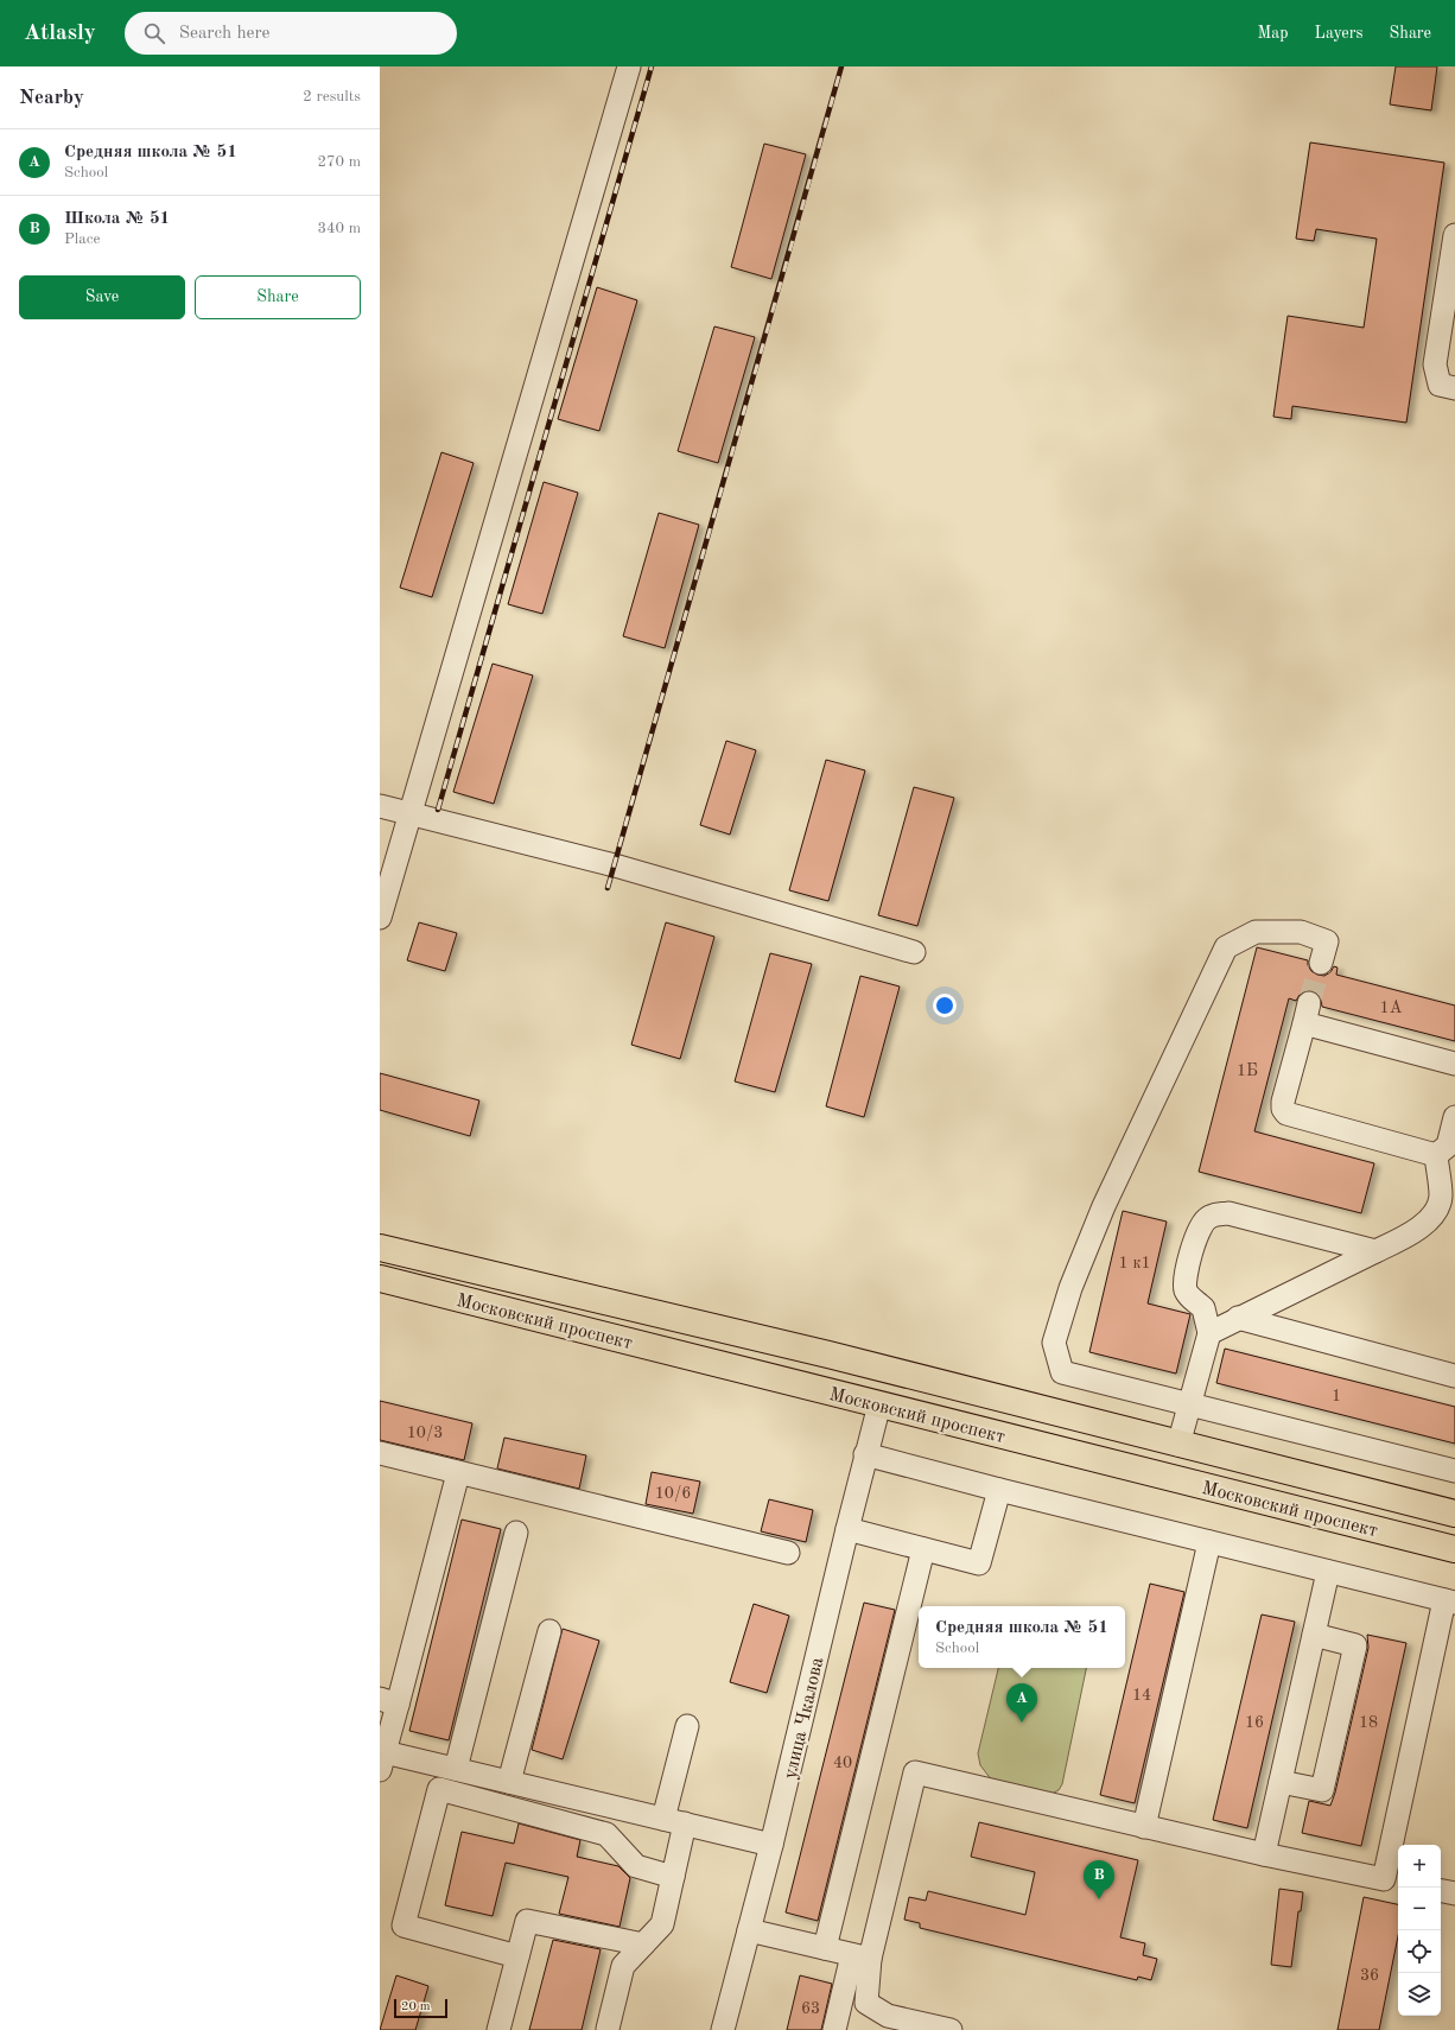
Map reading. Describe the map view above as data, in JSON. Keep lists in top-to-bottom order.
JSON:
{
  "streets": {
    "main road": ["Московский проспект"],
    "street": ["улица Чкалова"]
  },
  "crossings": [
    ["Московский проспект", "улица Чкалова"]
  ],
  "house_numbers": [
    "1А",
    "1Б",
    "1 к1",
    "1",
    "10/3",
    "10/6",
    "14",
    "16",
    "18",
    "40",
    "36",
    "63"
  ],
  "scale_bar": "20 m",
  "page": {
    "header": "Atlasly",
    "search": "Search here",
    "nav": ["Map", "Layers", "Share"],
    "heading": ["Nearby", "2 results"],
    "list": [
      {
        "mark": "A",
        "name": "Средняя школа № 51",
        "note": "School",
        "value": "270 m"
      },
      {
        "mark": "B",
        "name": "Школа № 51",
        "note": "Place",
        "value": "340 m"
      }
    ],
    "buttons": ["Save", "Share"],
    "popup": ["Средняя школа № 51", "School"],
    "pins": ["A", "B"],
    "map_buttons": ["+", "−"],
    "scale": "20 m"
  }
}
